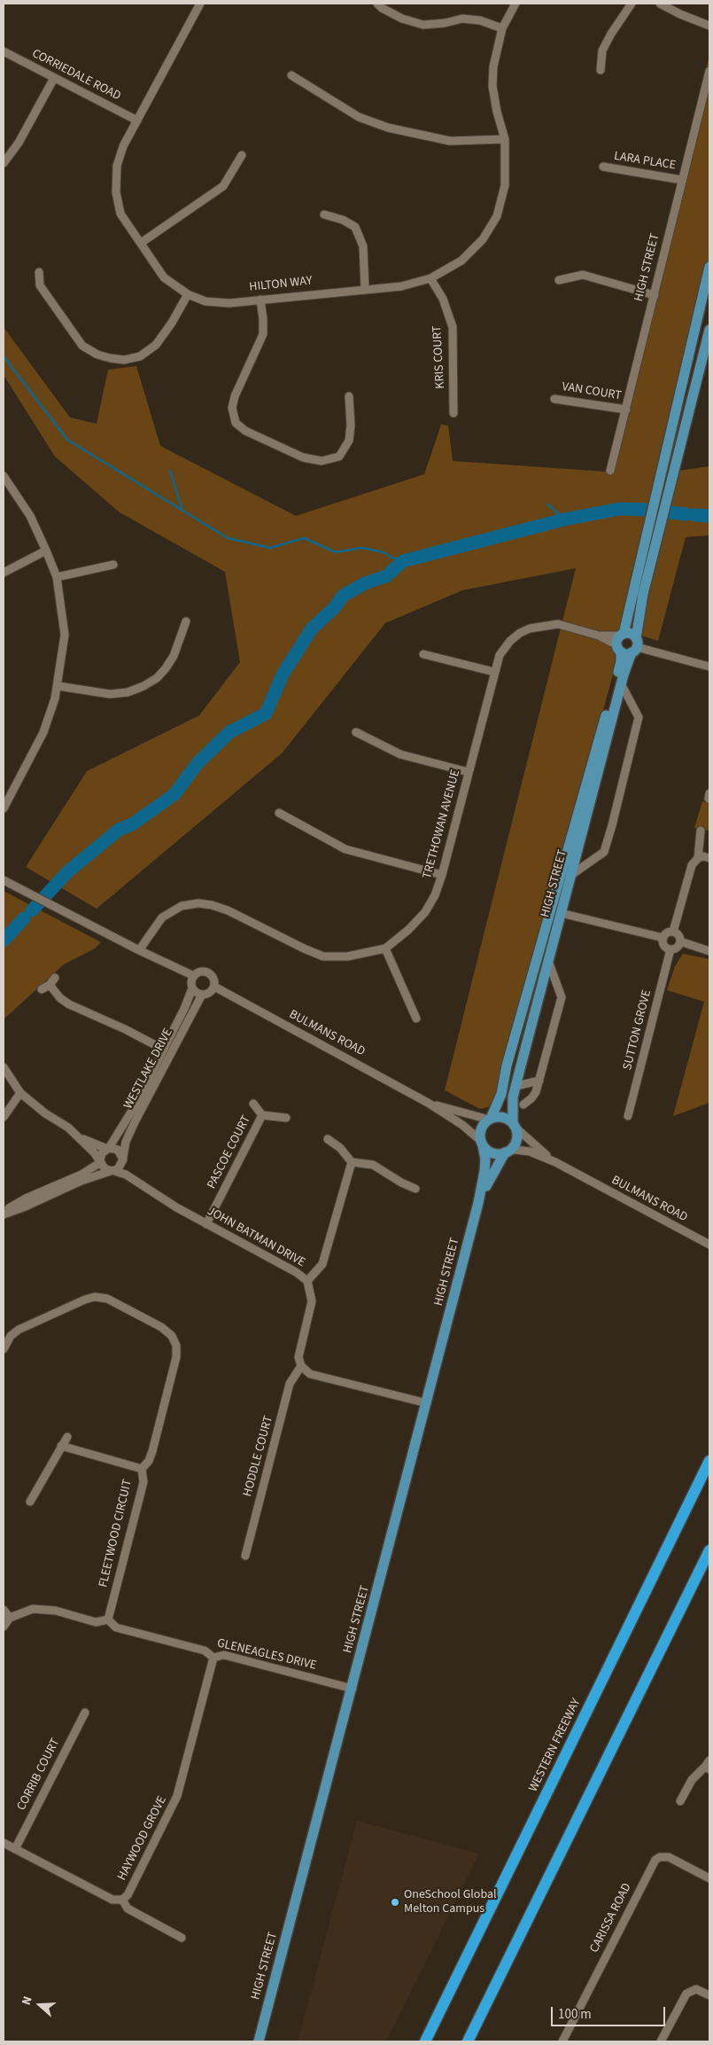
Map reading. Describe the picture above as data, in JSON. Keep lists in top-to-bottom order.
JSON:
{
  "streets": {
    "highway": ["WESTERN FREEWAY"],
    "main road": ["HIGH STREET"],
    "street": [
      "CORRIEDALE ROAD",
      "LARA PLACE",
      "HILTON WAY",
      "KRIS COURT",
      "VAN COURT",
      "TRETHOWAN AVENUE",
      "SUTTON GROVE",
      "BULMANS ROAD",
      "WESTLAKE DRIVE",
      "PASCOE COURT",
      "JOHN BATMAN DRIVE",
      "HODDLE COURT",
      "FLEETWOOD CIRCUIT",
      "GLENEAGLES DRIVE",
      "CORRIB COURT",
      "HAYWOOD GROVE",
      "CARISSA ROAD"
    ]
  },
  "crossings": [
    ["CORRIEDALE ROAD", "HILTON WAY"],
    ["LARA PLACE", "HIGH STREET"],
    ["HIGH STREET", "VAN COURT"],
    ["HIGH STREET", "TRETHOWAN AVENUE"],
    ["HIGH STREET", "BULMANS ROAD"],
    ["HIGH STREET", "GLENEAGLES DRIVE"],
    ["HILTON WAY", "KRIS COURT"],
    ["BULMANS ROAD", "WESTLAKE DRIVE"],
    ["WESTLAKE DRIVE", "JOHN BATMAN DRIVE"],
    ["PASCOE COURT", "JOHN BATMAN DRIVE"],
    ["JOHN BATMAN DRIVE", "HODDLE COURT"],
    ["FLEETWOOD CIRCUIT", "GLENEAGLES DRIVE"],
    ["GLENEAGLES DRIVE", "HAYWOOD GROVE"],
    ["CORRIB COURT", "HAYWOOD GROVE"]
  ],
  "places": ["OneSchool Global Melton Campus"],
  "scale_bar": "100 m",
  "north": "left"
}
